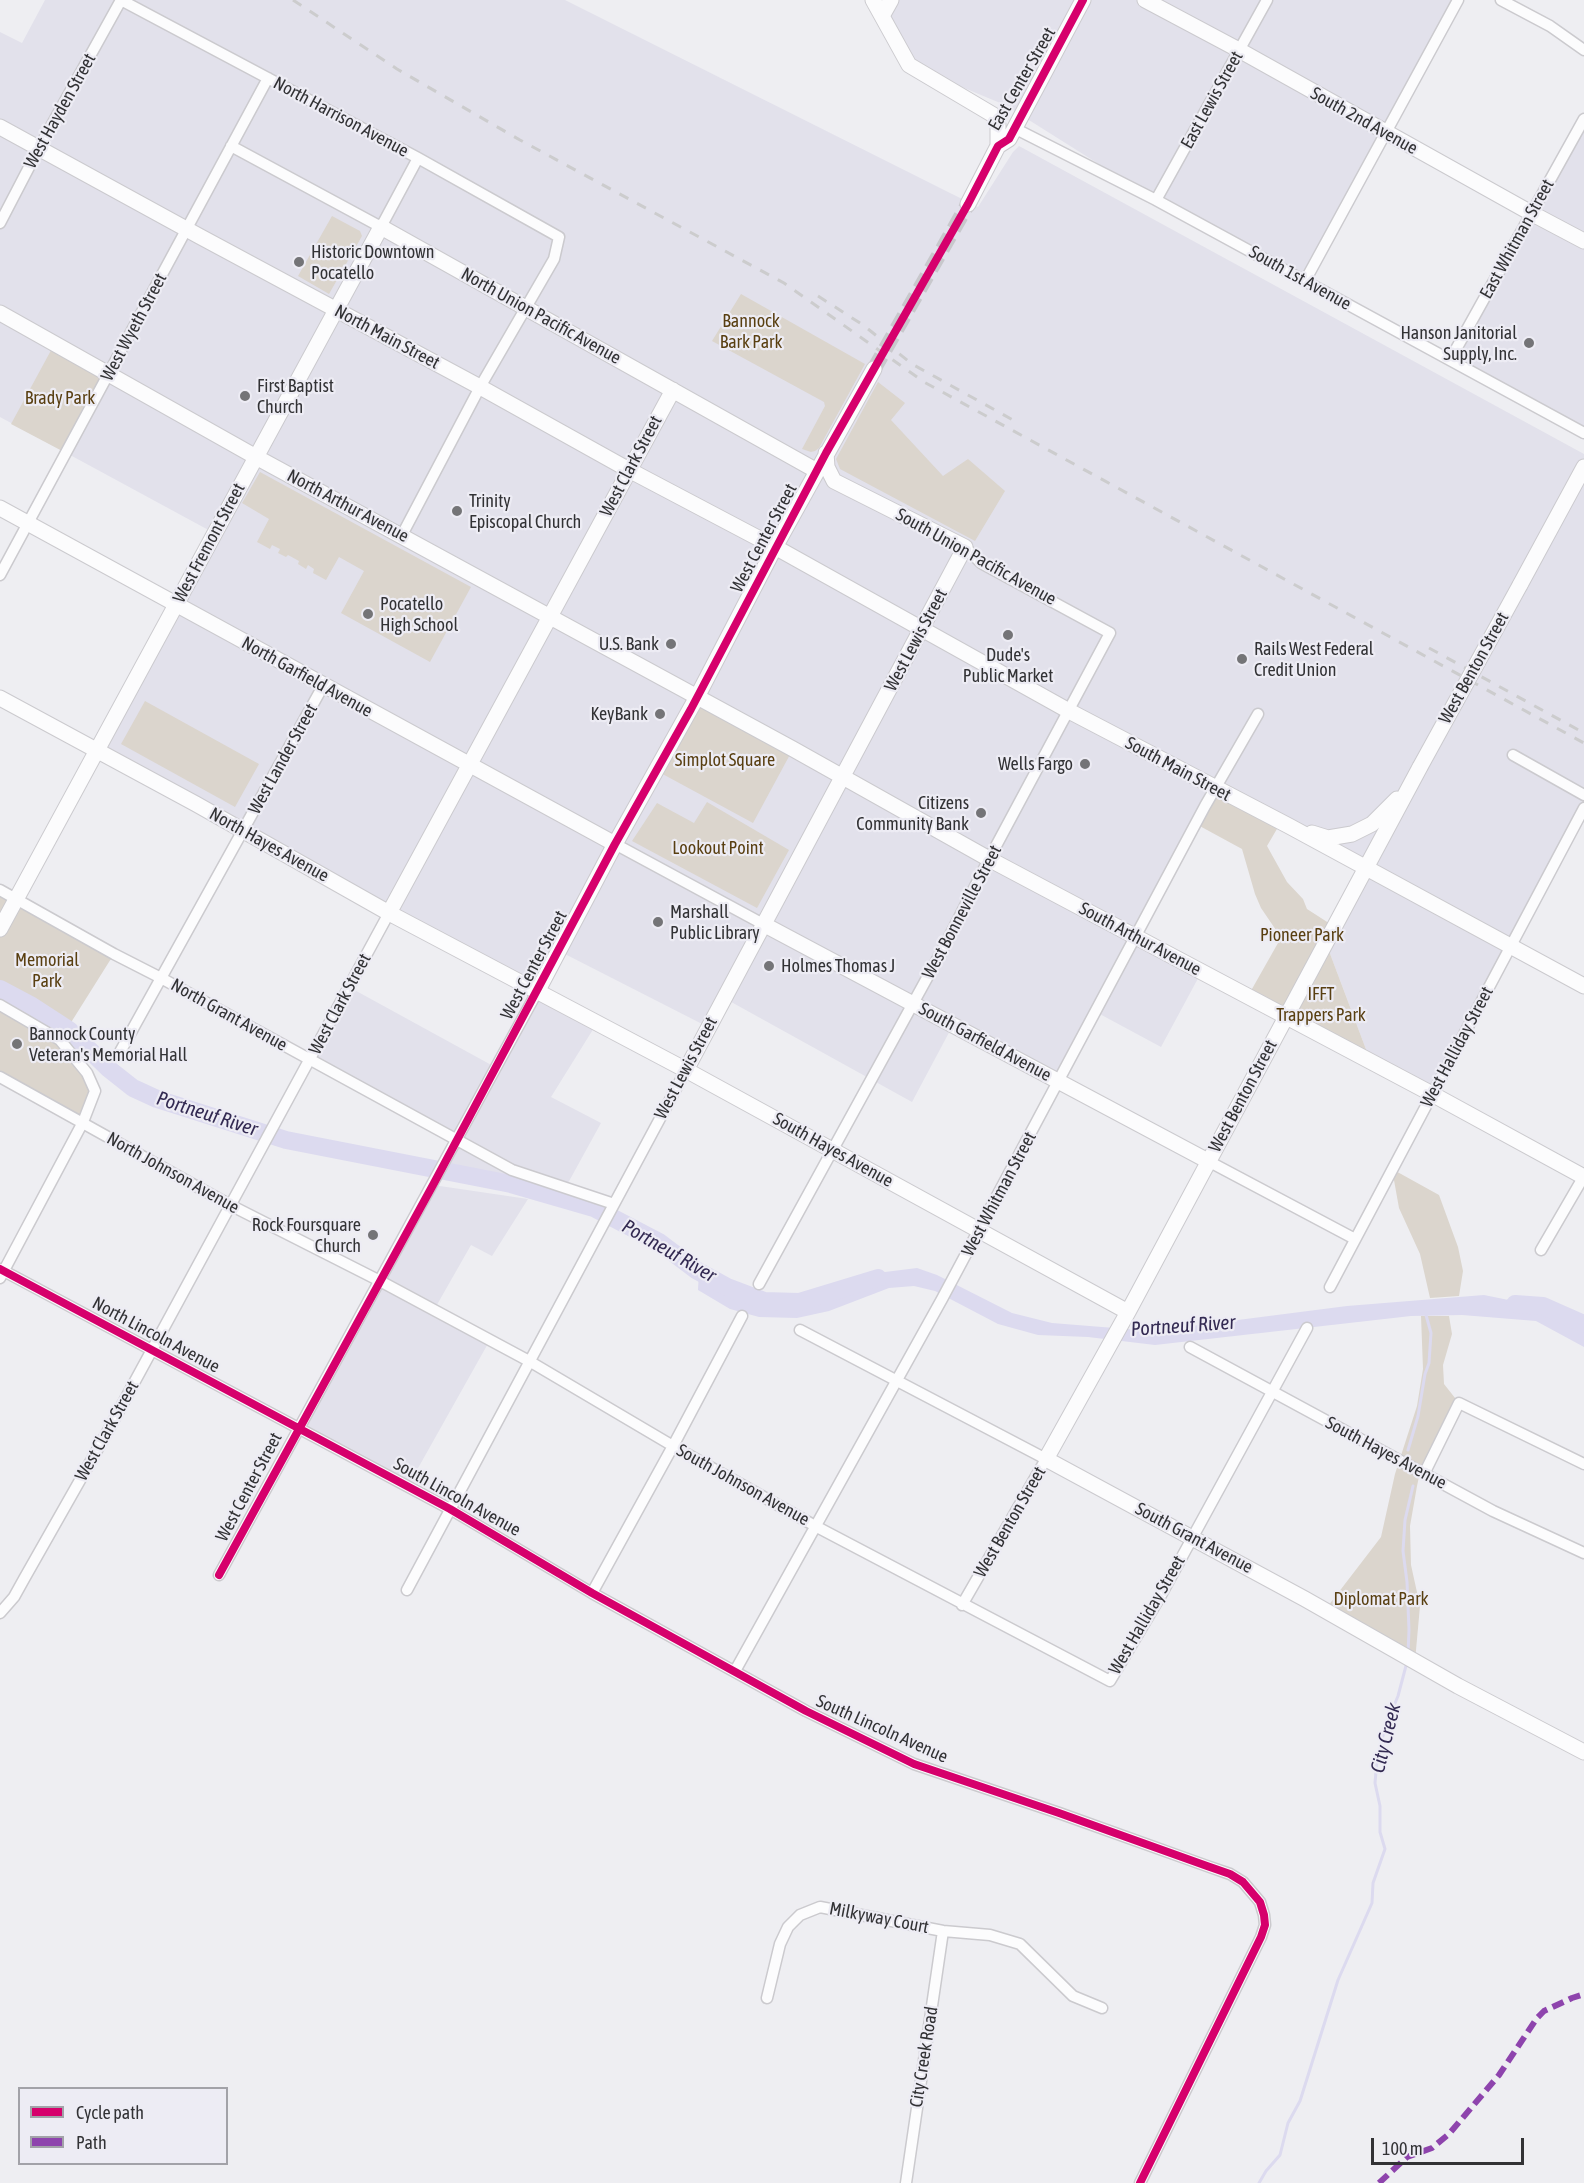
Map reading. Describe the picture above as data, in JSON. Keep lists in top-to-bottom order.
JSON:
{
  "streets": {
    "street": [
      "East Center Street",
      "East Lewis Street",
      "West Hayden Street",
      "North Harrison Avenue",
      "South 2nd Avenue",
      "East Whitman Street",
      "South 1st Avenue",
      "North Union Pacific Avenue",
      "West Wyeth Street",
      "North Main Street",
      "West Clark Street",
      "North Arthur Avenue",
      "West Center Street",
      "West Fremont Street",
      "South Union Pacific Avenue",
      "West Lewis Street",
      "West Benton Street",
      "North Garfield Avenue",
      "West Lander Street",
      "South Main Street",
      "North Hayes Avenue",
      "West Bonneville Street",
      "South Arthur Avenue",
      "North Grant Avenue",
      "South Garfield Avenue",
      "West Halliday Street",
      "South Hayes Avenue",
      "North Johnson Avenue",
      "West Whitman Street",
      "North Lincoln Avenue",
      "South Johnson Avenue",
      "South Lincoln Avenue",
      "South Grant Avenue",
      "Milkyway Court",
      "City Creek Road"
    ]
  },
  "crossings": [
    ["East Center Street", "South 1st Avenue"],
    ["East Lewis Street", "South 2nd Avenue"],
    ["East Lewis Street", "South 1st Avenue"],
    ["West Hayden Street", "North Harrison Avenue"],
    ["West Hayden Street", "North Main Street"],
    ["North Harrison Avenue", "North Union Pacific Avenue"],
    ["North Harrison Avenue", "West Wyeth Street"],
    ["North Harrison Avenue", "West Fremont Street"],
    ["South 2nd Avenue", "East Whitman Street"],
    ["East Whitman Street", "South 1st Avenue"],
    ["North Union Pacific Avenue", "West Wyeth Street"],
    ["North Union Pacific Avenue", "West Clark Street"],
    ["North Union Pacific Avenue", "West Center Street"],
    ["North Union Pacific Avenue", "West Fremont Street"],
    ["West Wyeth Street", "North Main Street"],
    ["West Wyeth Street", "North Arthur Avenue"],
    ["West Wyeth Street", "North Garfield Avenue"],
    ["North Main Street", "West Clark Street"],
    ["North Main Street", "West Center Street"],
    ["North Main Street", "West Fremont Street"],
    ["North Main Street", "South Main Street"],
    ["West Clark Street", "North Arthur Avenue"],
    ["West Clark Street", "North Garfield Avenue"],
    ["West Clark Street", "North Hayes Avenue"],
    ["West Clark Street", "North Grant Avenue"],
    ["West Clark Street", "North Johnson Avenue"],
    ["West Clark Street", "North Lincoln Avenue"],
    ["North Arthur Avenue", "West Center Street"],
    ["North Arthur Avenue", "West Fremont Street"],
    ["North Arthur Avenue", "South Arthur Avenue"],
    ["West Center Street", "North Garfield Avenue"],
    ["West Center Street", "South Main Street"],
    ["West Center Street", "North Hayes Avenue"],
    ["West Center Street", "South Arthur Avenue"],
    ["West Center Street", "North Grant Avenue"],
    ["West Center Street", "South Garfield Avenue"],
    ["West Center Street", "South Hayes Avenue"],
    ["West Center Street", "North Johnson Avenue"],
    ["West Center Street", "North Lincoln Avenue"],
    ["West Center Street", "South Johnson Avenue"],
    ["West Center Street", "South Lincoln Avenue"],
    ["West Fremont Street", "North Garfield Avenue"],
    ["West Fremont Street", "North Hayes Avenue"],
    ["West Fremont Street", "North Grant Avenue"],
    ["South Union Pacific Avenue", "West Lewis Street"],
    ["South Union Pacific Avenue", "West Bonneville Street"],
    ["West Lewis Street", "South Main Street"],
    ["West Lewis Street", "South Arthur Avenue"],
    ["West Lewis Street", "South Garfield Avenue"],
    ["West Lewis Street", "South Hayes Avenue"],
    ["West Lewis Street", "South Johnson Avenue"],
    ["West Lewis Street", "South Lincoln Avenue"],
    ["West Benton Street", "South Main Street"],
    ["West Benton Street", "South Arthur Avenue"],
    ["West Benton Street", "South Garfield Avenue"],
    ["West Benton Street", "South Hayes Avenue"],
    ["West Benton Street", "South Johnson Avenue"],
    ["West Benton Street", "South Grant Avenue"],
    ["North Garfield Avenue", "West Lander Street"],
    ["North Garfield Avenue", "South Garfield Avenue"],
    ["West Lander Street", "North Hayes Avenue"],
    ["West Lander Street", "North Grant Avenue"],
    ["South Main Street", "West Bonneville Street"],
    ["South Main Street", "West Halliday Street"],
    ["South Main Street", "West Whitman Street"],
    ["North Hayes Avenue", "South Hayes Avenue"],
    ["West Bonneville Street", "South Arthur Avenue"],
    ["West Bonneville Street", "South Garfield Avenue"],
    ["West Bonneville Street", "South Hayes Avenue"],
    ["South Arthur Avenue", "West Halliday Street"],
    ["South Arthur Avenue", "West Whitman Street"],
    ["South Garfield Avenue", "West Halliday Street"],
    ["South Garfield Avenue", "West Whitman Street"],
    ["West Halliday Street", "South Hayes Avenue"],
    ["West Halliday Street", "South Johnson Avenue"],
    ["West Halliday Street", "South Grant Avenue"],
    ["South Hayes Avenue", "West Whitman Street"],
    ["North Johnson Avenue", "South Johnson Avenue"],
    ["West Whitman Street", "South Johnson Avenue"],
    ["West Whitman Street", "South Lincoln Avenue"],
    ["West Whitman Street", "South Grant Avenue"],
    ["North Lincoln Avenue", "South Lincoln Avenue"],
    ["Milkyway Court", "City Creek Road"]
  ],
  "water": ["Portneuf River", "City Creek"],
  "parks": [
    "Bannock Bark Park",
    "Brady Park",
    "Simplot Square",
    "Lookout Point",
    "Pioneer Park",
    "Memorial Park",
    "IFFT Trappers Park",
    "Diplomat Park"
  ],
  "places": [
    "Historic Downtown Pocatello",
    "Hanson Janitorial Supply, Inc.",
    "First Baptist Church",
    "Trinity Episcopal Church",
    "Pocatello High School",
    "Dude's Public Market",
    "U.S. Bank",
    "Rails West Federal Credit Union",
    "KeyBank",
    "Wells Fargo",
    "Citizens Community Bank",
    "Marshall Public Library",
    "Holmes Thomas J",
    "Bannock County Veteran's Memorial Hall",
    "Rock Foursquare Church"
  ],
  "legend": ["Cycle path", "Path"],
  "scale_bar": "100 m"
}
